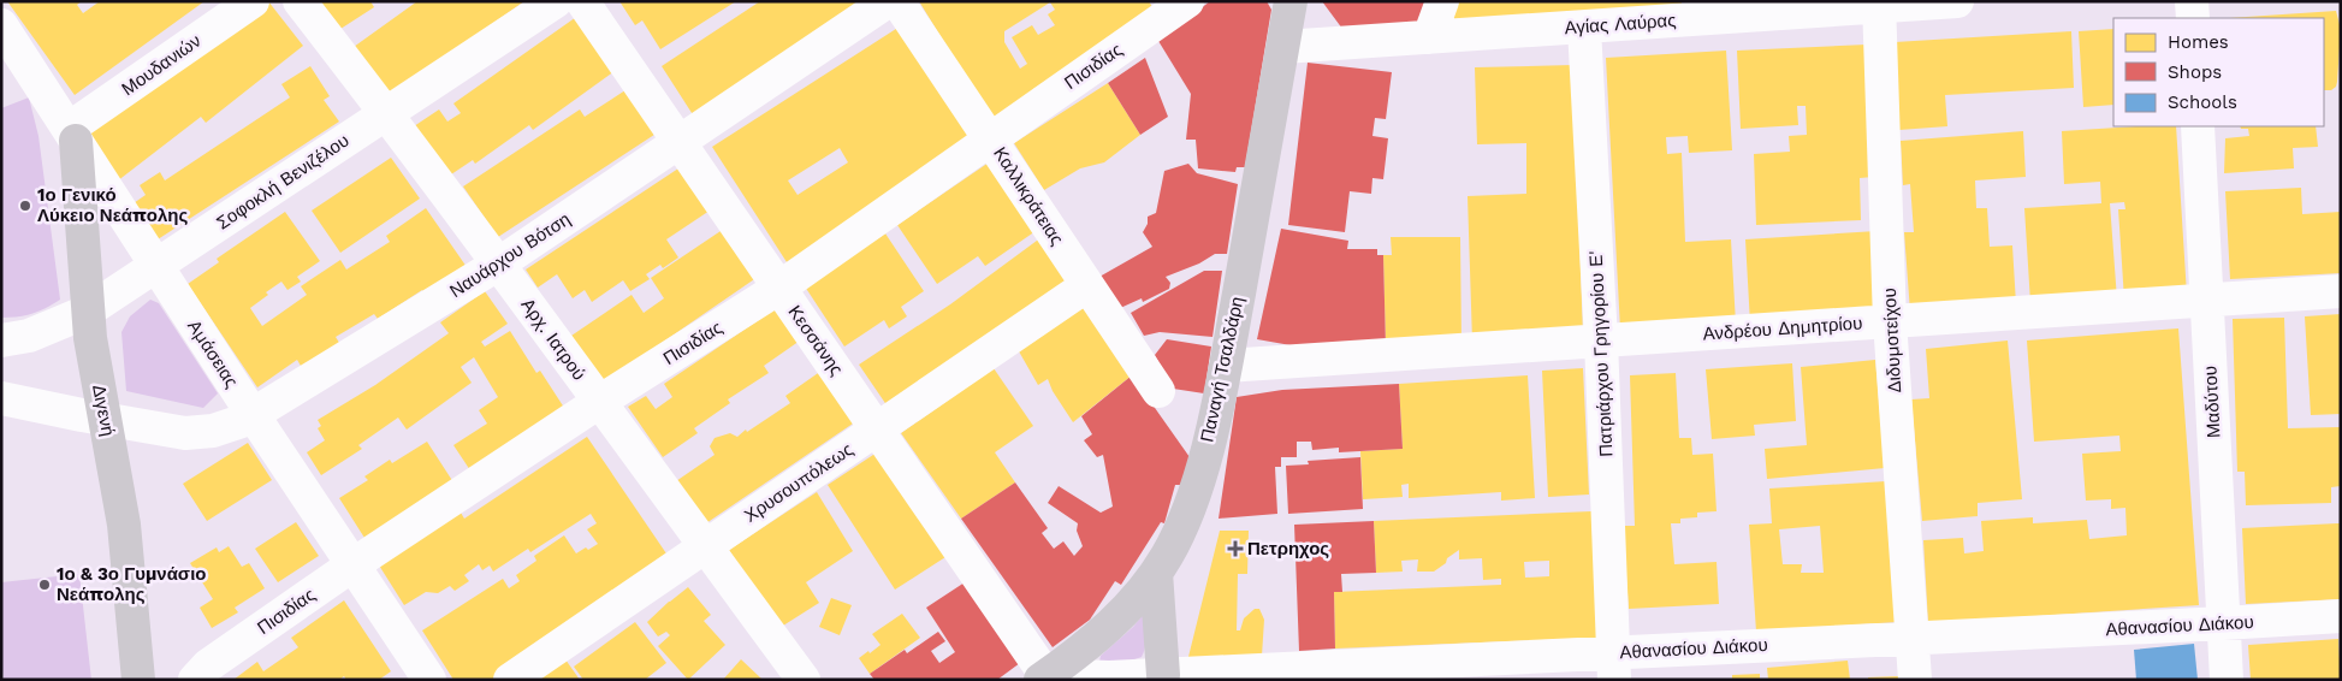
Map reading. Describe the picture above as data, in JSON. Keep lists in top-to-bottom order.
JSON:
{
  "streets": {
    "street": [
      "Αγίας Λαύρας",
      "Μουδανιών",
      "Πισιδίας",
      "Σοφοκλή Βενιζέλου",
      "Καλλικράτειας",
      "Ναυάρχου Βότση",
      "Ανδρέου Δημητρίου",
      "Αρχ. Ιατρού",
      "Κεσσάνης",
      "Διδυμοτείχου",
      "Αμάσειας",
      "Πατριάρχου Γρηγορίου Ε'",
      "Παναγή Τσαλδάρη",
      "Μαδύτου",
      "Διγενή",
      "Χρυσουπόλεως",
      "Αθανασίου Διάκου"
    ]
  },
  "crossings": [
    ["Αγίας Λαύρας", "Διδυμοτείχου"],
    ["Αγίας Λαύρας", "Πατριάρχου Γρηγορίου Ε'"],
    ["Αγίας Λαύρας", "Παναγή Τσαλδάρη"],
    ["Μουδανιών", "Αμάσειας"],
    ["Μουδανιών", "Διγενή"],
    ["Πισιδίας", "Καλλικράτειας"],
    ["Πισιδίας", "Αρχ. Ιατρού"],
    ["Πισιδίας", "Κεσσάνης"],
    ["Πισιδίας", "Αμάσειας"],
    ["Σοφοκλή Βενιζέλου", "Αρχ. Ιατρού"],
    ["Σοφοκλή Βενιζέλου", "Αμάσειας"],
    ["Σοφοκλή Βενιζέλου", "Διγενή"],
    ["Καλλικράτειας", "Χρυσουπόλεως"],
    ["Ναυάρχου Βότση", "Αρχ. Ιατρού"],
    ["Ναυάρχου Βότση", "Κεσσάνης"],
    ["Ναυάρχου Βότση", "Αμάσειας"],
    ["Ναυάρχου Βότση", "Διγενή"],
    ["Ανδρέου Δημητρίου", "Διδυμοτείχου"],
    ["Ανδρέου Δημητρίου", "Πατριάρχου Γρηγορίου Ε'"],
    ["Ανδρέου Δημητρίου", "Παναγή Τσαλδάρη"],
    ["Ανδρέου Δημητρίου", "Μαδύτου"],
    ["Αρχ. Ιατρού", "Χρυσουπόλεως"],
    ["Κεσσάνης", "Παναγή Τσαλδάρη"],
    ["Κεσσάνης", "Χρυσουπόλεως"],
    ["Κεσσάνης", "Αθανασίου Διάκου"],
    ["Διδυμοτείχου", "Αθανασίου Διάκου"],
    ["Αμάσειας", "Διγενή"],
    ["Πατριάρχου Γρηγορίου Ε'", "Αθανασίου Διάκου"],
    ["Παναγή Τσαλδάρη", "Αθανασίου Διάκου"],
    ["Μαδύτου", "Αθανασίου Διάκου"]
  ],
  "places": {
    "other": ["1ο Γενικό Λύκειο Νεάπολης", "1ο & 3ο Γυμνάσιο Νεάπολης"],
    "health": ["Πετρηχος"]
  },
  "legend": ["Homes", "Shops", "Schools"]
}
